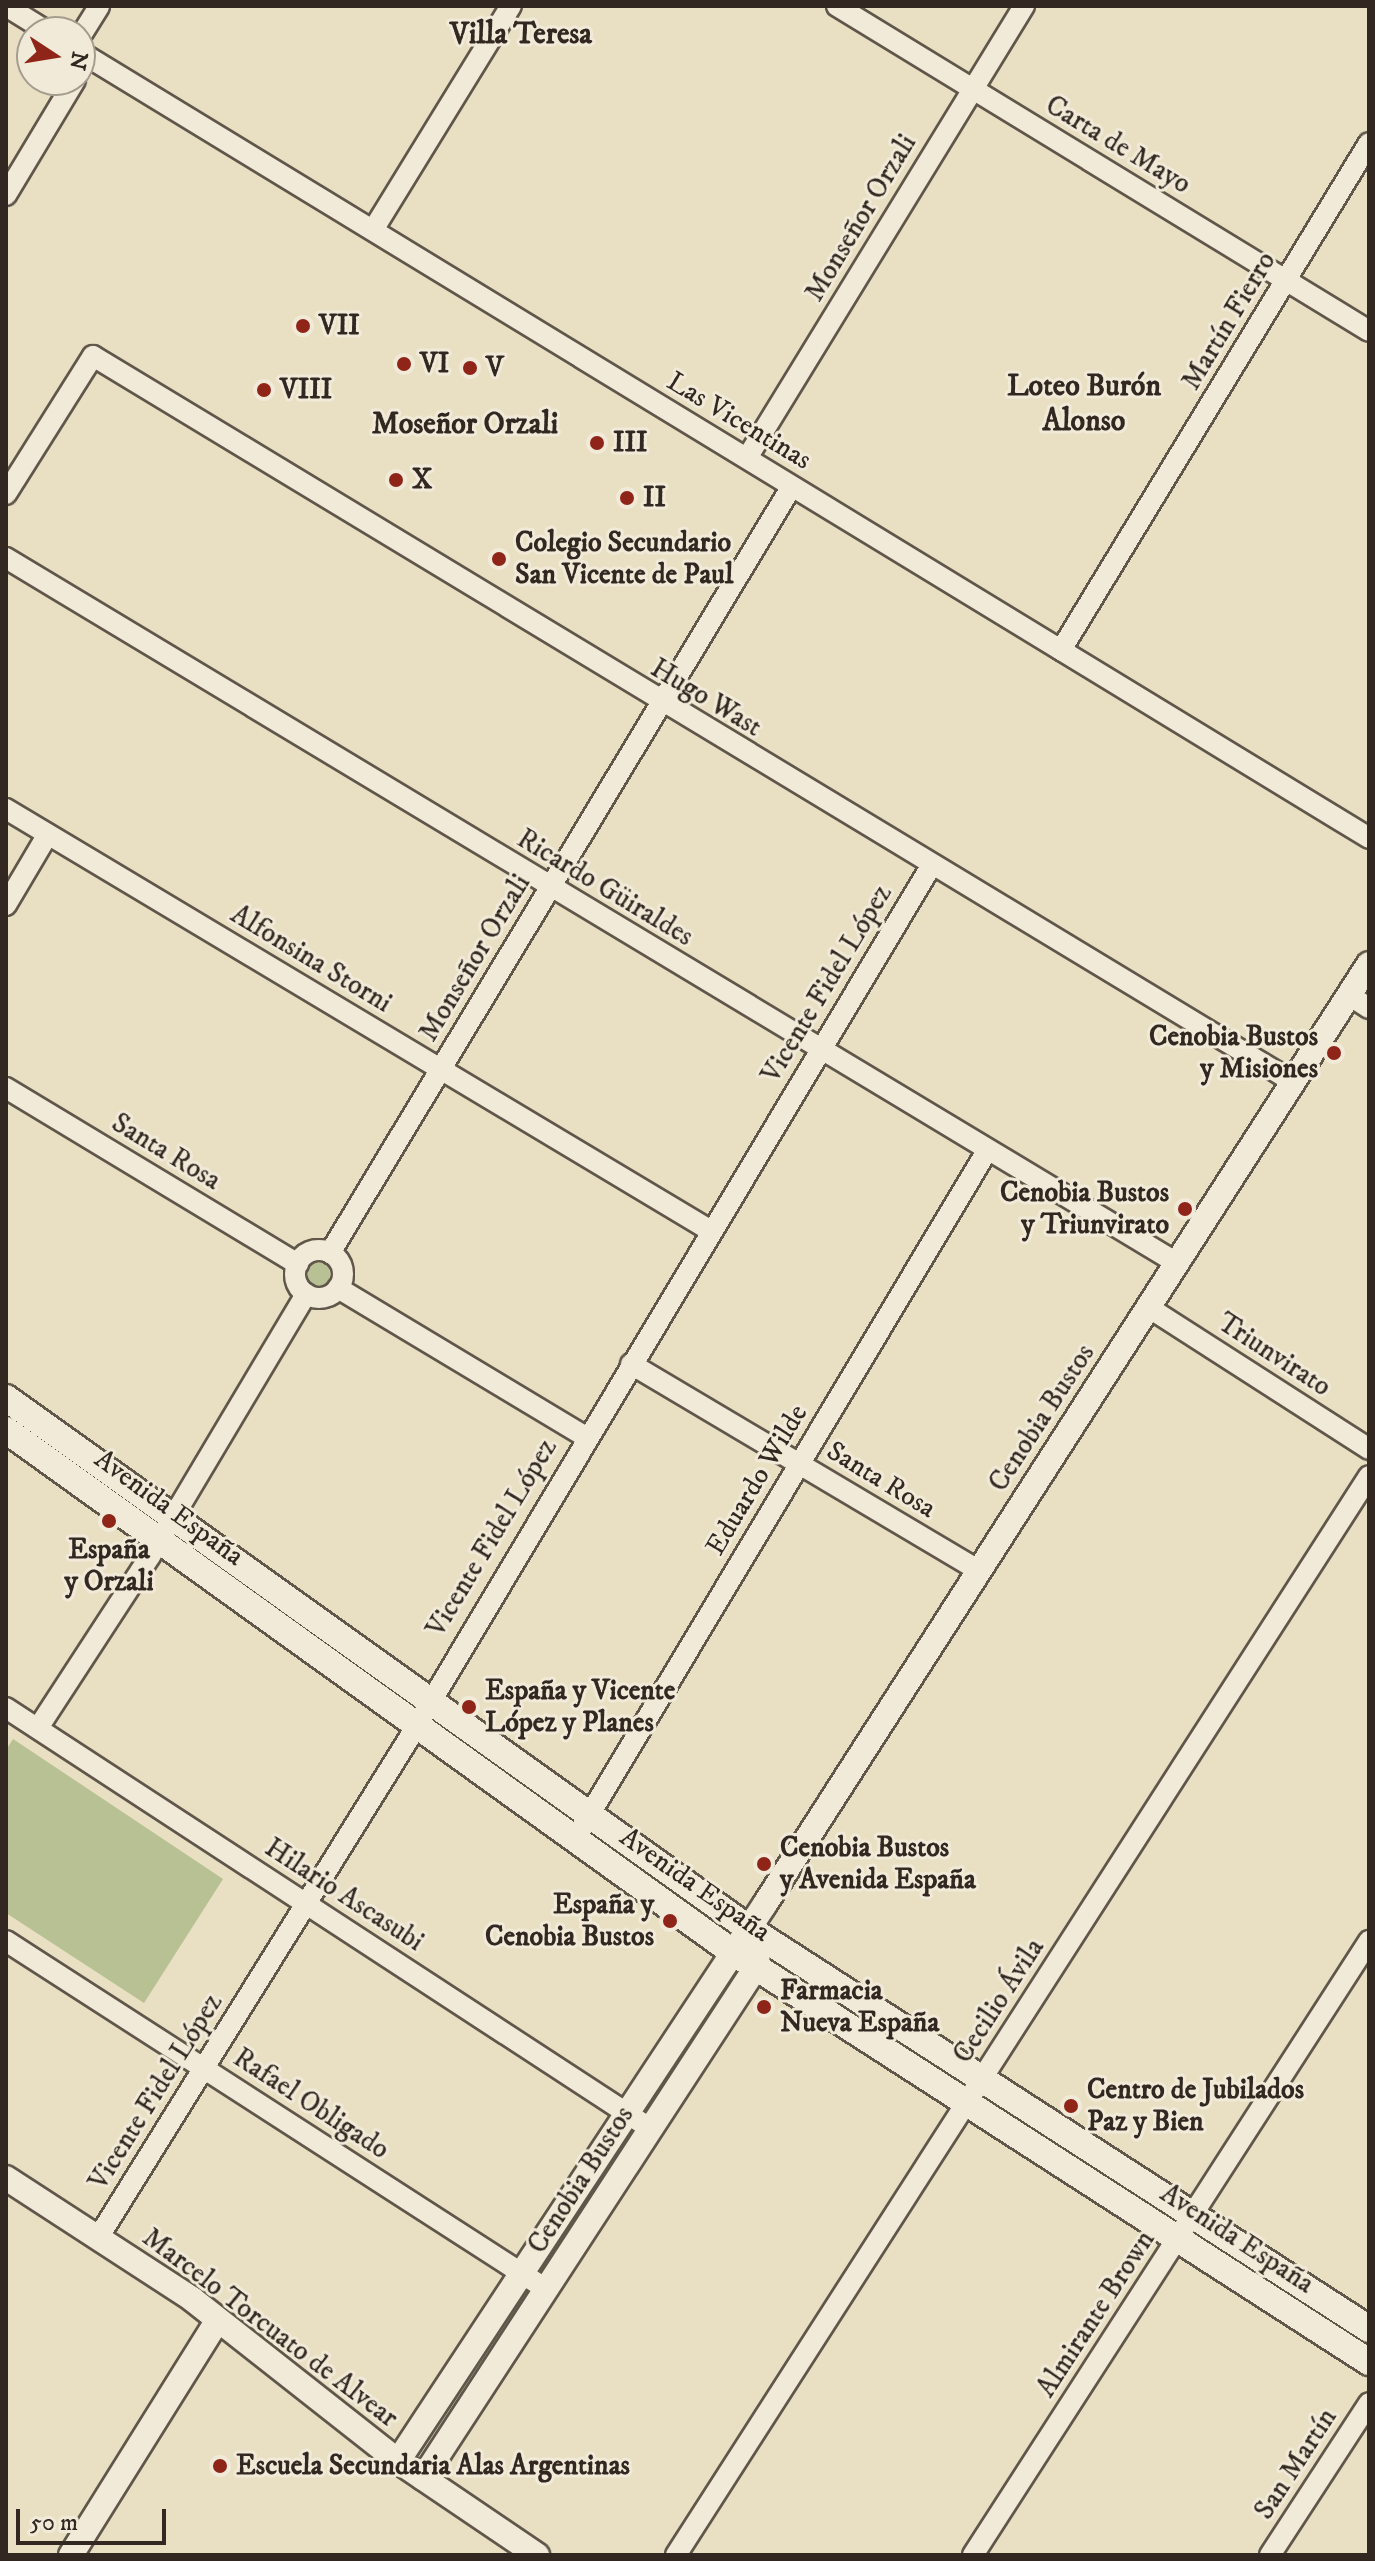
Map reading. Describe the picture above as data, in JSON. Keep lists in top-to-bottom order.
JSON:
{
  "streets": {
    "main road": ["Avenida España"],
    "street": [
      "Carta de Mayo",
      "Monseñor Orzali",
      "Martín Fierro",
      "Las Vicentinas",
      "Hugo Wast",
      "Ricardo Güiraldes",
      "Alfonsina Storni",
      "Vicente Fidel López",
      "Santa Rosa",
      "Triunvirato",
      "Cenobia Bustos",
      "Eduardo Wilde",
      "Hilario Ascasubi",
      "Cecilio Ávila",
      "Rafael Obligado",
      "Almirante Brown",
      "Marcelo Torcuato de Alvear",
      "San Martín"
    ]
  },
  "crossings": [
    ["Carta de Mayo", "Monseñor Orzali"],
    ["Carta de Mayo", "Martín Fierro"],
    ["Monseñor Orzali", "Las Vicentinas"],
    ["Monseñor Orzali", "Hugo Wast"],
    ["Monseñor Orzali", "Ricardo Güiraldes"],
    ["Monseñor Orzali", "Alfonsina Storni"],
    ["Monseñor Orzali", "Santa Rosa"],
    ["Martín Fierro", "Las Vicentinas"],
    ["Hugo Wast", "Vicente Fidel López"],
    ["Hugo Wast", "Cenobia Bustos"],
    ["Ricardo Güiraldes", "Vicente Fidel López"],
    ["Ricardo Güiraldes", "Cenobia Bustos"],
    ["Ricardo Güiraldes", "Eduardo Wilde"],
    ["Alfonsina Storni", "Vicente Fidel López"],
    ["Vicente Fidel López", "Santa Rosa"],
    ["Vicente Fidel López", "Avenida España"],
    ["Vicente Fidel López", "Hilario Ascasubi"],
    ["Vicente Fidel López", "Rafael Obligado"],
    ["Vicente Fidel López", "Marcelo Torcuato de Alvear"],
    ["Santa Rosa", "Cenobia Bustos"],
    ["Santa Rosa", "Eduardo Wilde"],
    ["Triunvirato", "Cenobia Bustos"],
    ["Cenobia Bustos", "Avenida España"],
    ["Cenobia Bustos", "Hilario Ascasubi"],
    ["Cenobia Bustos", "Rafael Obligado"],
    ["Cenobia Bustos", "Marcelo Torcuato de Alvear"],
    ["Eduardo Wilde", "Avenida España"],
    ["Avenida España", "Cecilio Ávila"],
    ["Avenida España", "Almirante Brown"]
  ],
  "districts": ["Villa Teresa", "Loteo Burón Alonso", "Moseñor Orzali"],
  "places": [
    "VII",
    "VI",
    "V",
    "VIII",
    "III",
    "X",
    "II",
    "Colegio Secundario San Vicente de Paul",
    "Cenobia Bustos y Misiones",
    "Cenobia Bustos y Triunvirato",
    "España y Orzali",
    "España y Vicente López y Planes",
    "Cenobia Bustos y Avenida España",
    "España y Cenobia Bustos",
    "Farmacia Nueva España",
    "Centro de Jubilados Paz y Bien",
    "Escuela Secundaria Alas Argentinas"
  ],
  "scale_bar": "50 m",
  "north": "right"
}
